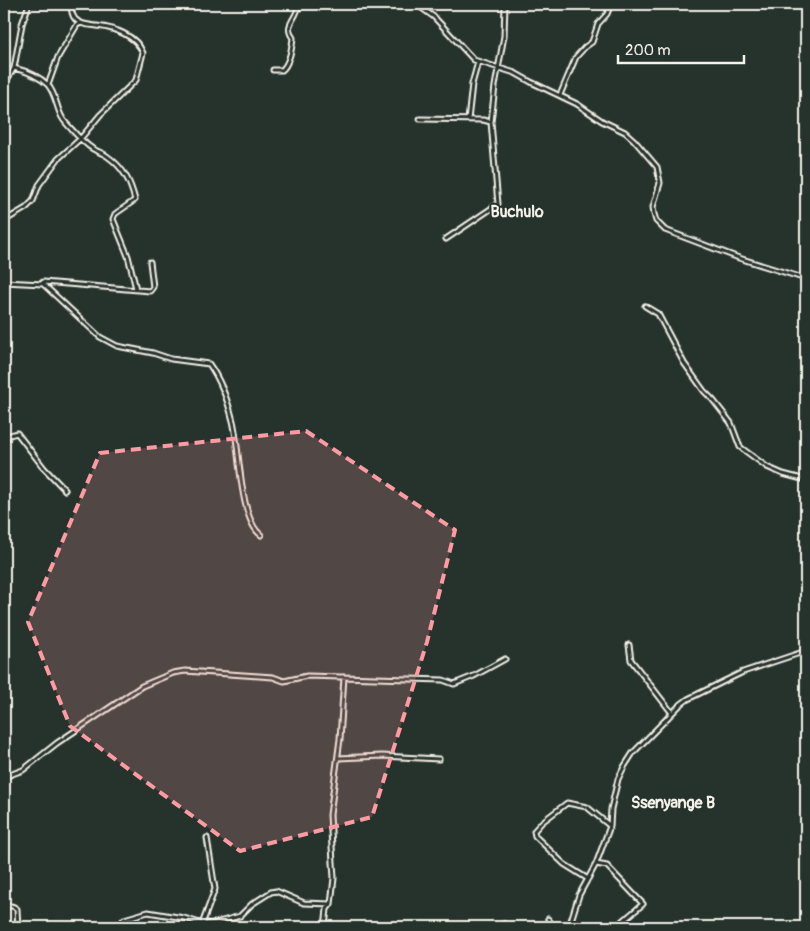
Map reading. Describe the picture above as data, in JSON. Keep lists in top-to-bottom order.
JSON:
{
  "districts": ["Buchulo", "Ssenyange B"],
  "scale_bar": "200 m"
}
